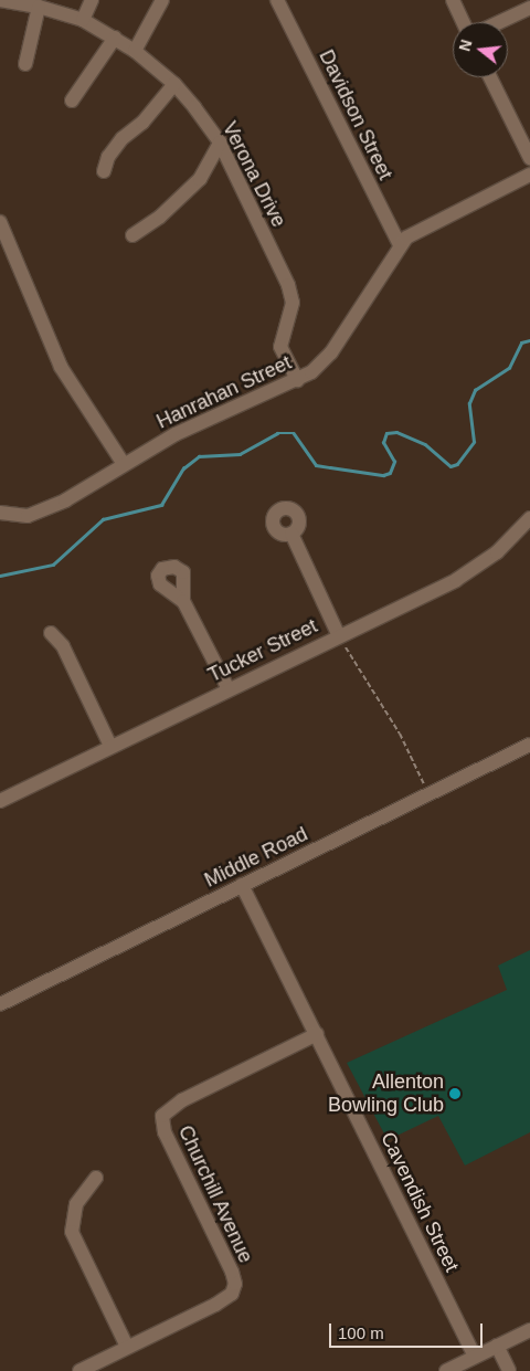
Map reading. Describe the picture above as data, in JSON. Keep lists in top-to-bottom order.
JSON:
{
  "streets": {
    "street": [
      "Davidson Street",
      "Verona Drive",
      "Hanrahan Street",
      "Tucker Street",
      "Middle Road",
      "Churchill Avenue",
      "Cavendish Street"
    ]
  },
  "crossings": [
    ["Davidson Street", "Hanrahan Street"],
    ["Verona Drive", "Hanrahan Street"],
    ["Middle Road", "Cavendish Street"],
    ["Churchill Avenue", "Cavendish Street"]
  ],
  "places": ["Allenton Bowling Club"],
  "scale_bar": "100 m",
  "north": "left"
}
